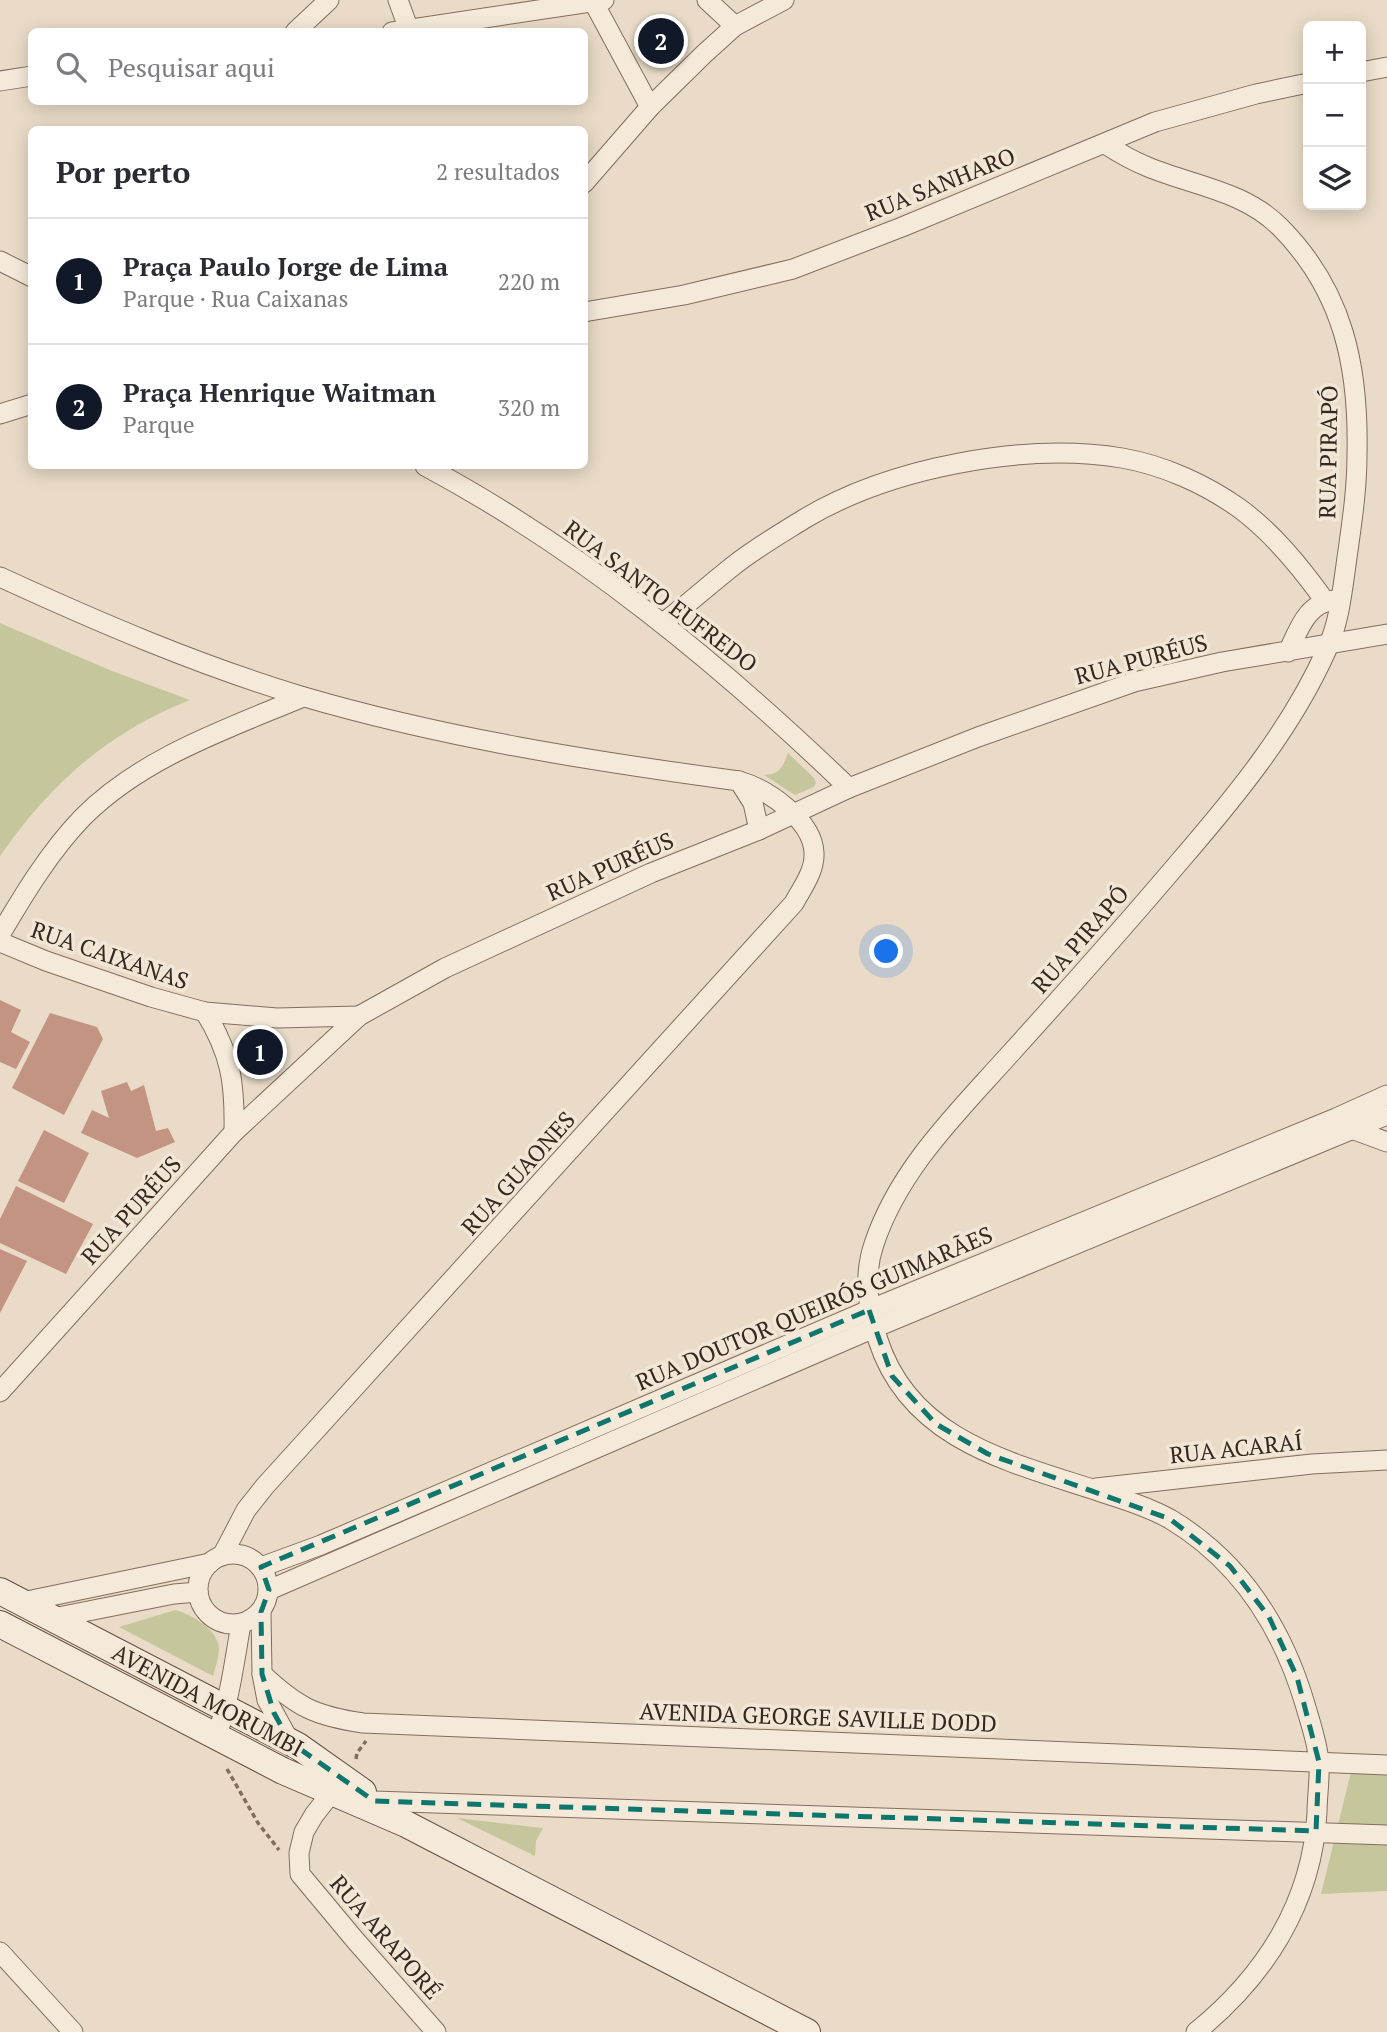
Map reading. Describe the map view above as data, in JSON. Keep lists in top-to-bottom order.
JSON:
{
  "streets": {
    "main road": ["AVENIDA MORUMBI"],
    "street": [
      "RUA SANHARO",
      "RUA PIRAPÓ",
      "RUA SANTO EUFREDO",
      "RUA PURÉUS",
      "RUA CAIXANAS",
      "RUA GUAONES",
      "RUA DOUTOR QUEIRÓS GUIMARÃES",
      "RUA ACARAÍ",
      "AVENIDA GEORGE SAVILLE DODD",
      "RUA ARAPORÉ"
    ]
  },
  "crossings": [
    ["RUA SANHARO", "RUA PIRAPÓ"],
    ["RUA PIRAPÓ", "RUA PURÉUS"],
    ["RUA PIRAPÓ", "RUA DOUTOR QUEIRÓS GUIMARÃES"],
    ["RUA PIRAPÓ", "RUA ACARAÍ"],
    ["RUA PIRAPÓ", "AVENIDA GEORGE SAVILLE DODD"],
    ["RUA SANTO EUFREDO", "RUA PURÉUS"],
    ["RUA PURÉUS", "RUA CAIXANAS"],
    ["RUA PURÉUS", "RUA GUAONES"],
    ["RUA GUAONES", "RUA DOUTOR QUEIRÓS GUIMARÃES"],
    ["AVENIDA MORUMBI", "RUA ARAPORÉ"]
  ],
  "page": {
    "pins": ["2", "1"],
    "map_buttons": ["+", "−"],
    "search": "Pesquisar aqui",
    "heading": ["Por perto", "2 resultados"],
    "list": [
      {
        "mark": "1",
        "name": "Praça Paulo Jorge de Lima",
        "note": "Parque · Rua Caixanas",
        "value": "220 m"
      },
      {
        "mark": "2",
        "name": "Praça Henrique Waitman",
        "note": "Parque",
        "value": "320 m"
      }
    ]
  }
}
